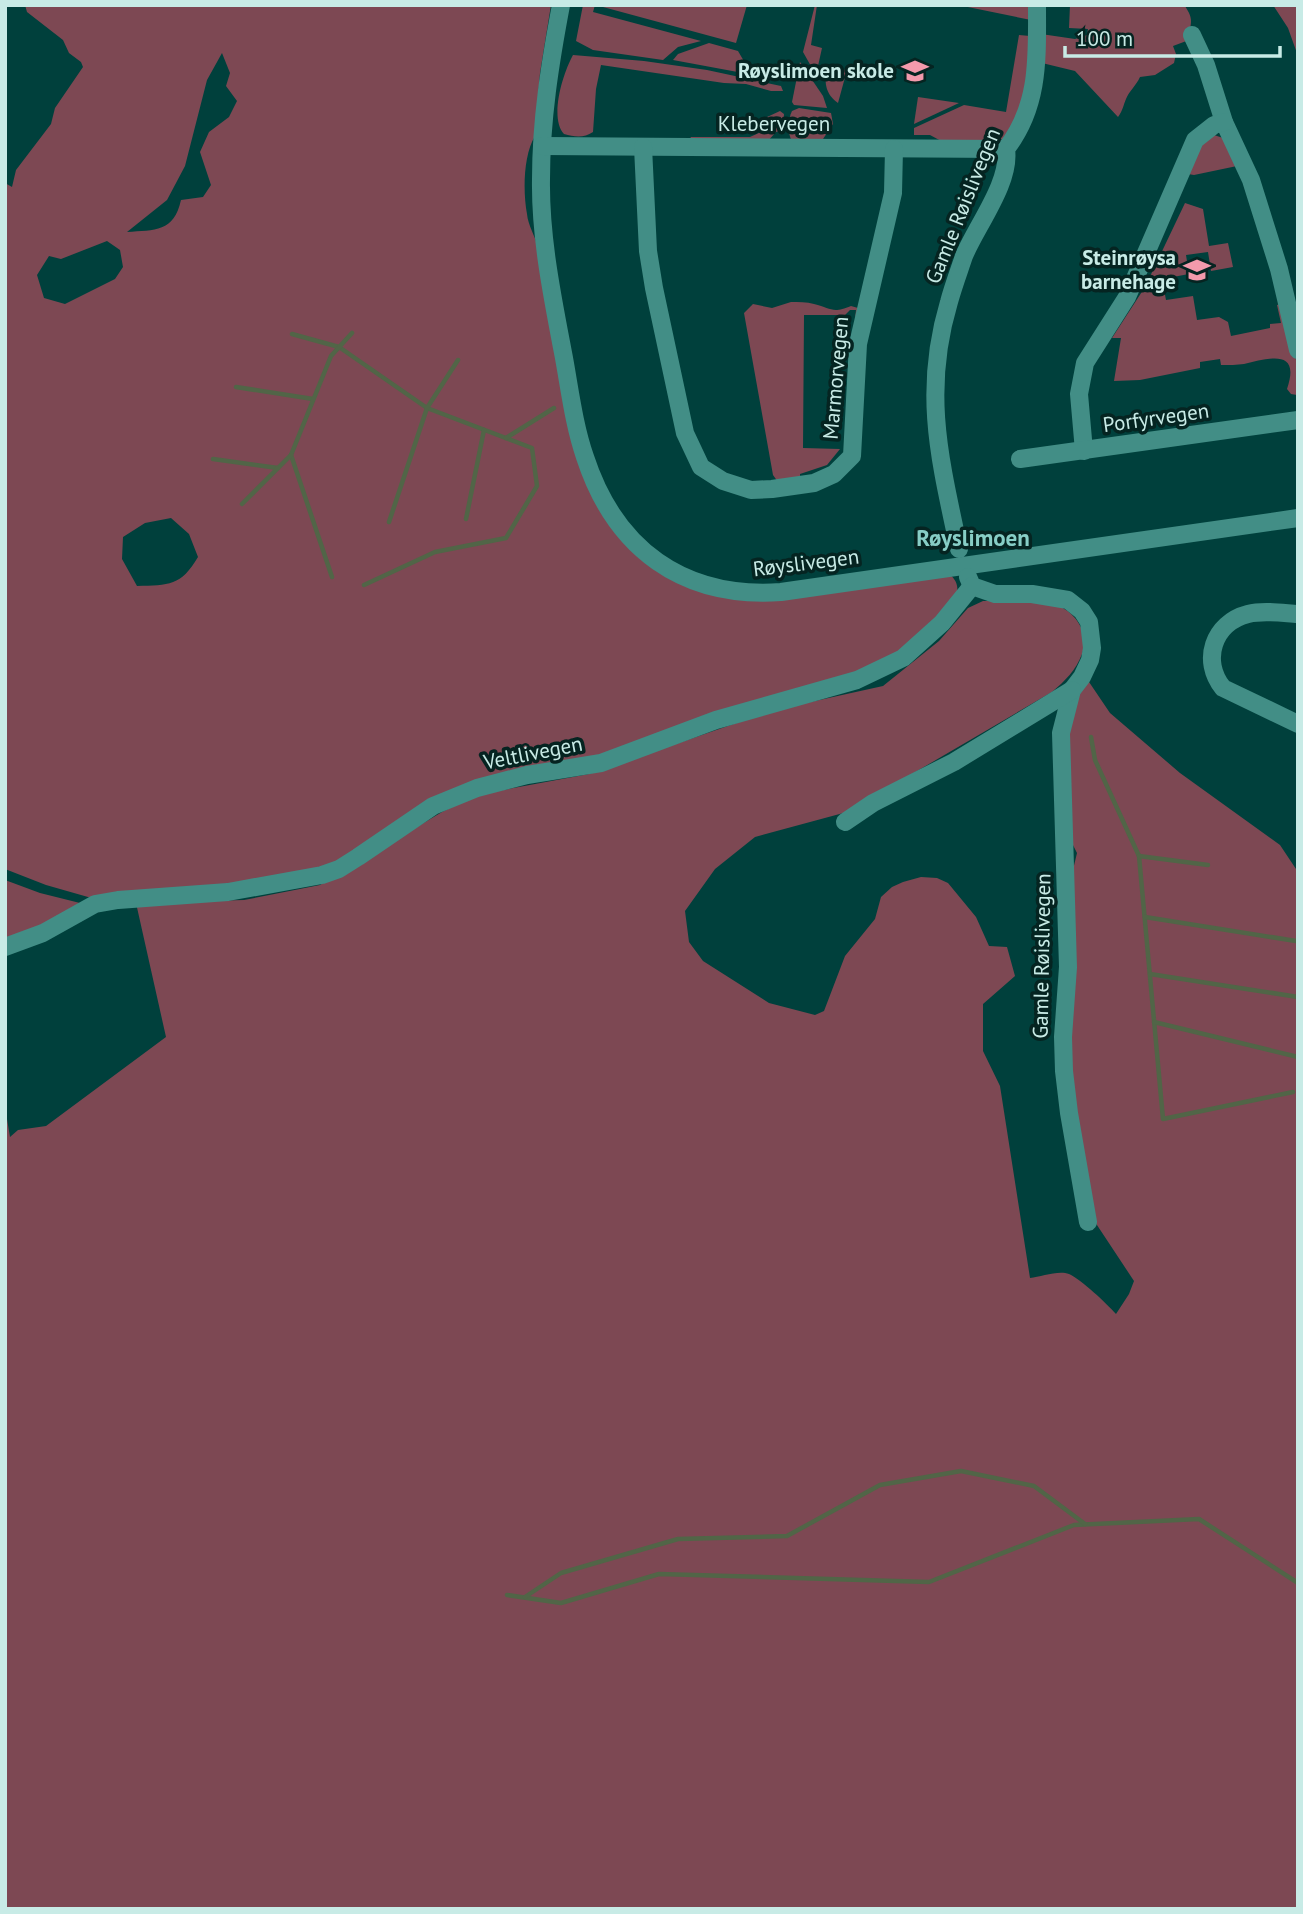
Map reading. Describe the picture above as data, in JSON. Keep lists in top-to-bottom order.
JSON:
{
  "streets": {
    "street": [
      "Klebervegen",
      "Gamle Røislivegen",
      "Marmorvegen",
      "Porfyrvegen",
      "Røyslivegen",
      "Veltlivegen"
    ]
  },
  "crossings": [
    ["Klebervegen", "Gamle Røislivegen"],
    ["Klebervegen", "Marmorvegen"],
    ["Klebervegen", "Røyslivegen"],
    ["Gamle Røislivegen", "Røyslivegen"],
    ["Gamle Røislivegen", "Veltlivegen"]
  ],
  "districts": ["Røyslimoen"],
  "places": {
    "school or university": ["Røyslimoen skole", "Steinrøysa barnehage"]
  },
  "scale_bar": "100 m"
}
